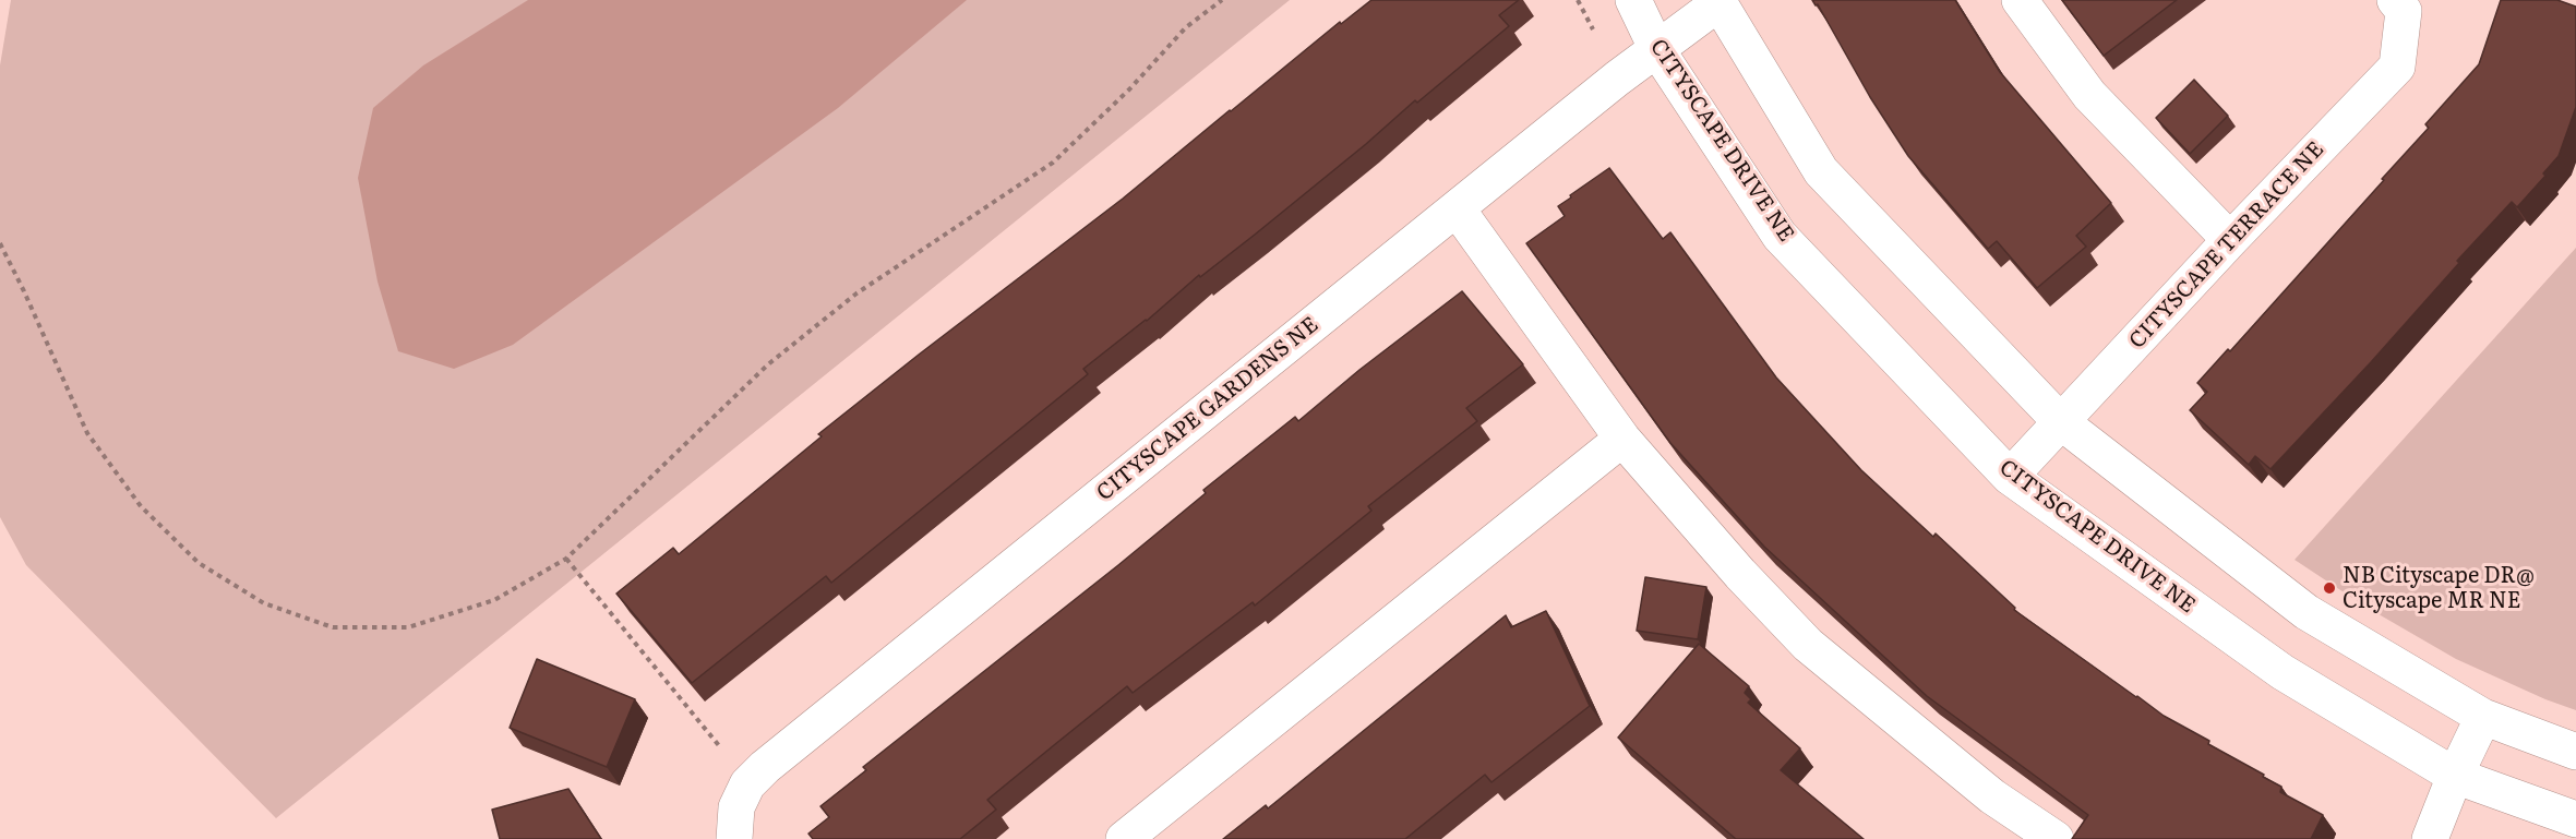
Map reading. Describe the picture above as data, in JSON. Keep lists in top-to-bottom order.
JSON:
{
  "streets": {
    "street": ["CITYSCAPE DRIVE NE", "CITYSCAPE TERRACE NE", "CITYSCAPE GARDENS NE"]
  },
  "crossings": [
    ["CITYSCAPE DRIVE NE", "CITYSCAPE TERRACE NE"],
    ["CITYSCAPE DRIVE NE", "CITYSCAPE GARDENS NE"]
  ],
  "places": ["NB Cityscape DR@ Cityscape MR NE"]
}
